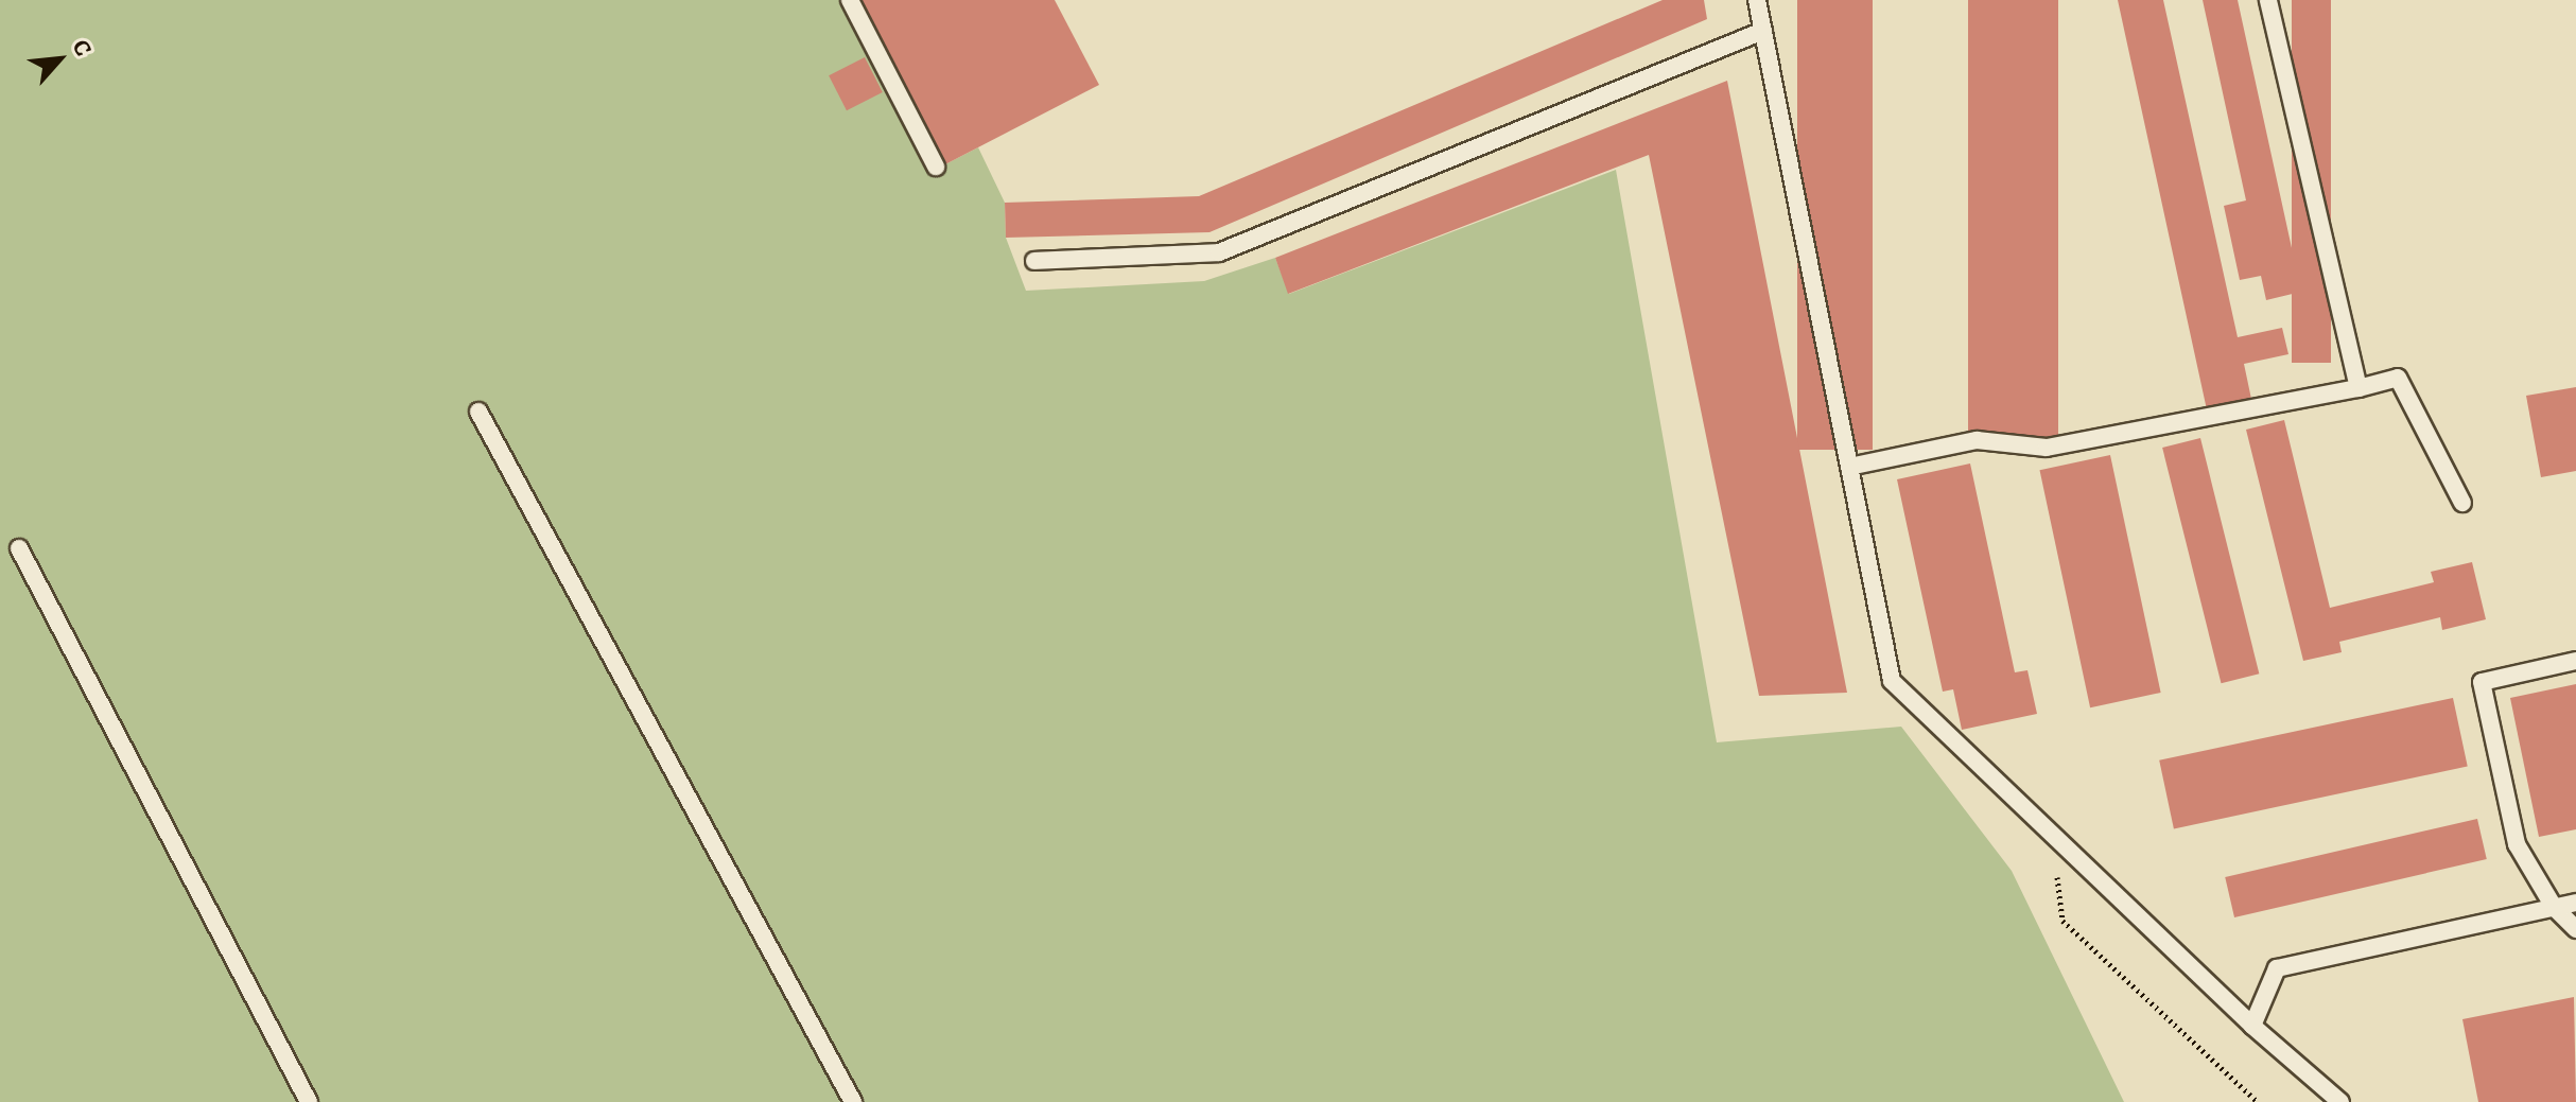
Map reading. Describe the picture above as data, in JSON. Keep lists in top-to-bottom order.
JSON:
{
  "north": "top right"
}
